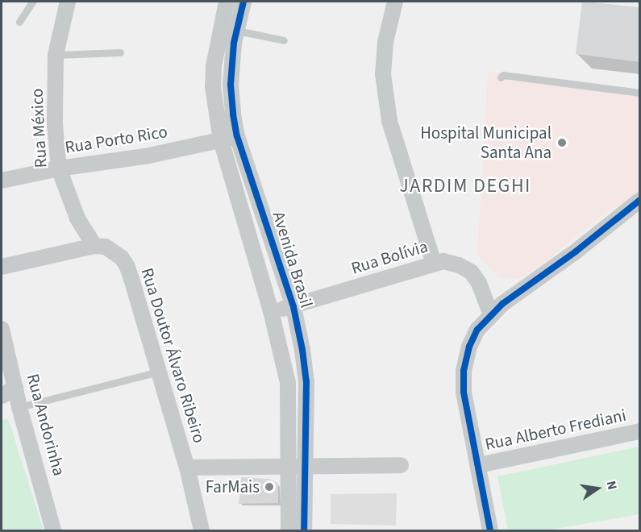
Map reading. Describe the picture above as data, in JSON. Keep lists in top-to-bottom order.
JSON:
{
  "streets": {
    "street": [
      "Rua México",
      "Rua Porto Rico",
      "Rua Bolívia",
      "Avenida Brasil",
      "Rua Doutor Álvaro Ribeiro",
      "Rua Andorinha",
      "Rua Alberto Frediani"
    ]
  },
  "crossings": [
    ["Rua México", "Rua Porto Rico"],
    ["Rua México", "Rua Doutor Álvaro Ribeiro"],
    ["Rua Porto Rico", "Avenida Brasil"],
    ["Rua Bolívia", "Avenida Brasil"]
  ],
  "districts": ["JARDIM DEGHI"],
  "places": ["Hospital Municipal Santa Ana", "FarMais"],
  "north": "right"
}
